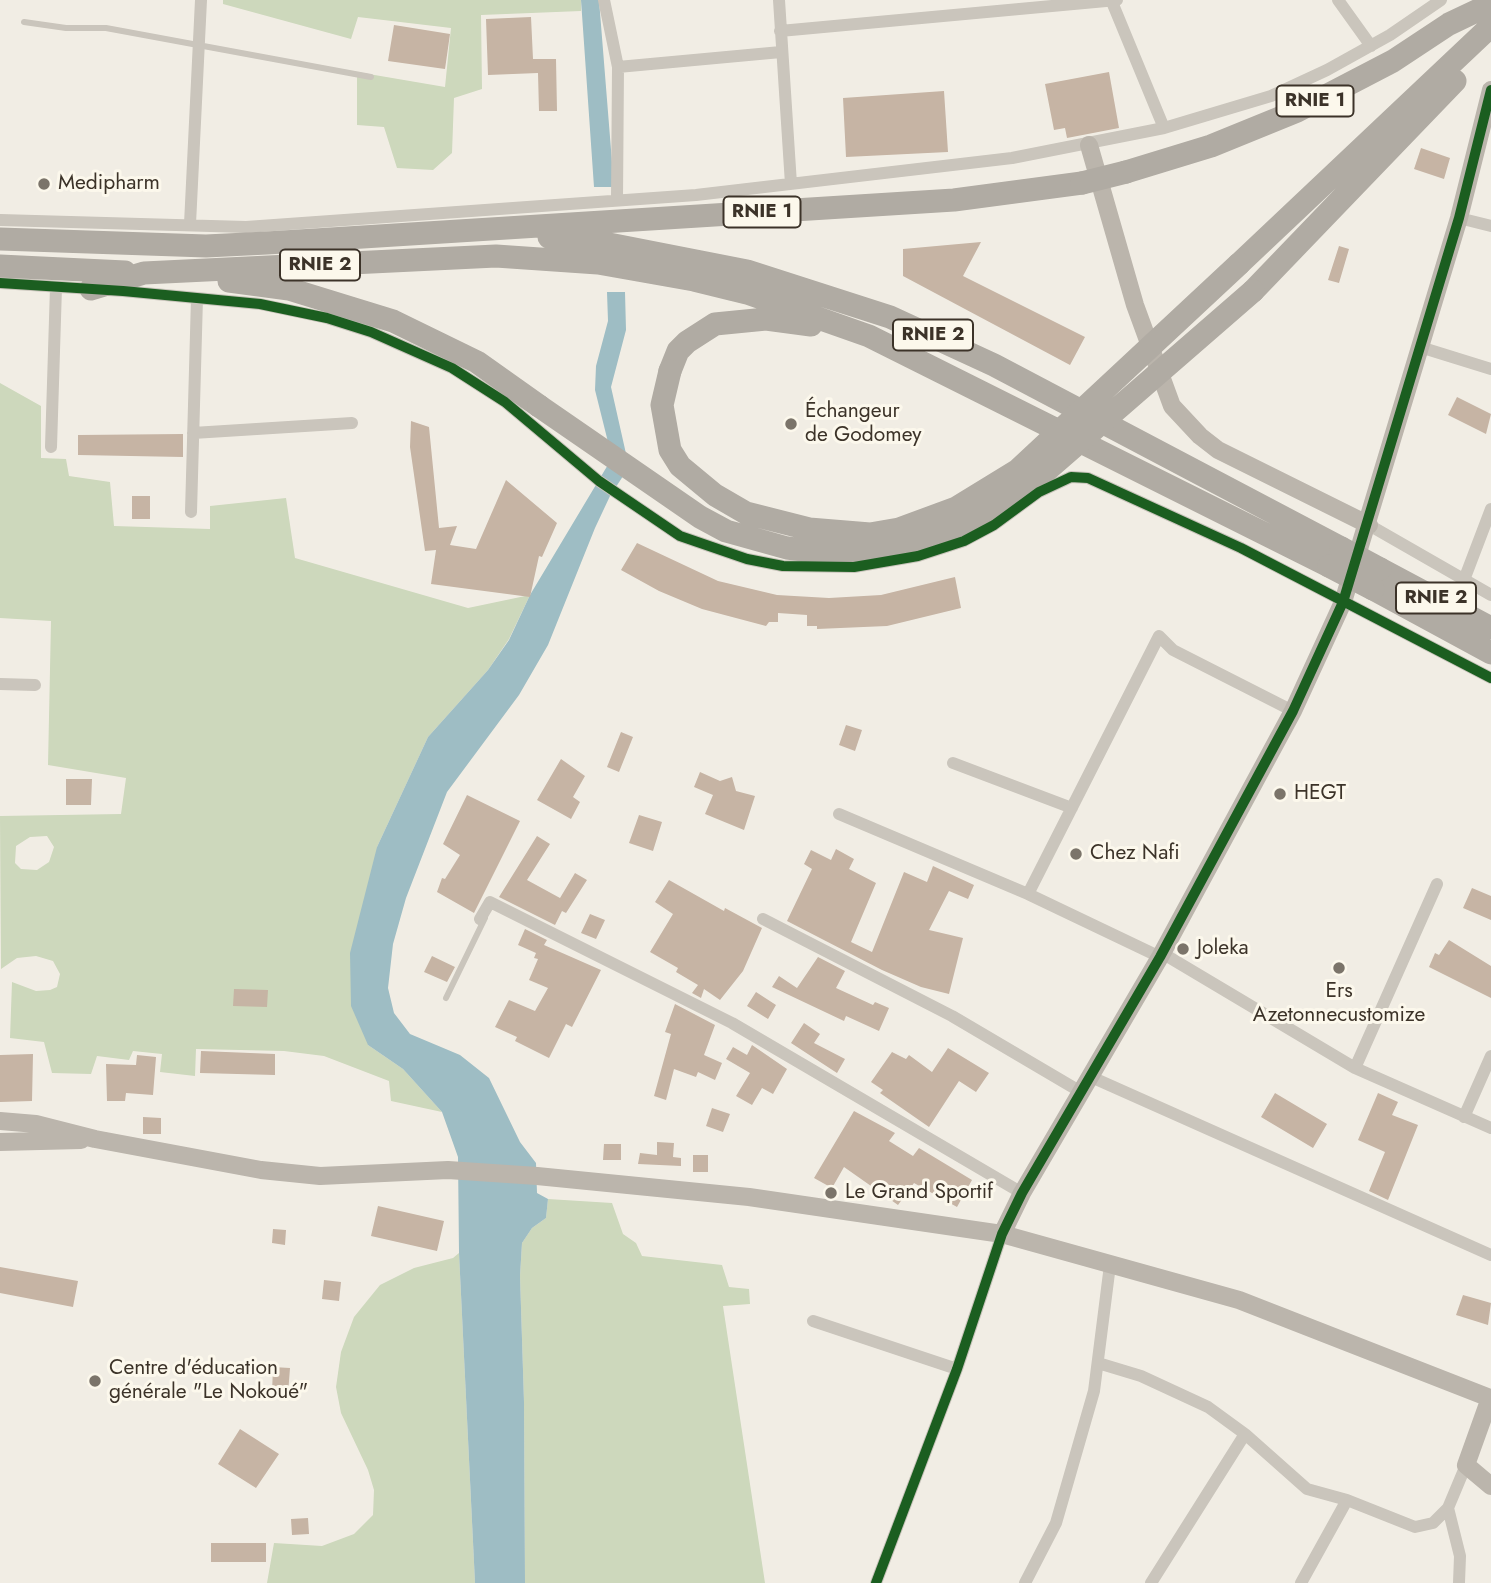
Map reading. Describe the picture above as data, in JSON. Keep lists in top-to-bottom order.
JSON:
{
  "streets": {
    "highway": ["RNIE 1", "RNIE 2"]
  },
  "crossings": [
    ["RNIE 1", "RNIE 2"]
  ],
  "places": [
    "Medipharm",
    "Échangeur de Godomey",
    "HEGT",
    "Chez Nafi",
    "Joleka",
    "Ers Azetonnecustomize",
    "Le Grand Sportif",
    "Centre d'éducation générale \"Le Nokoué\""
  ]
}
